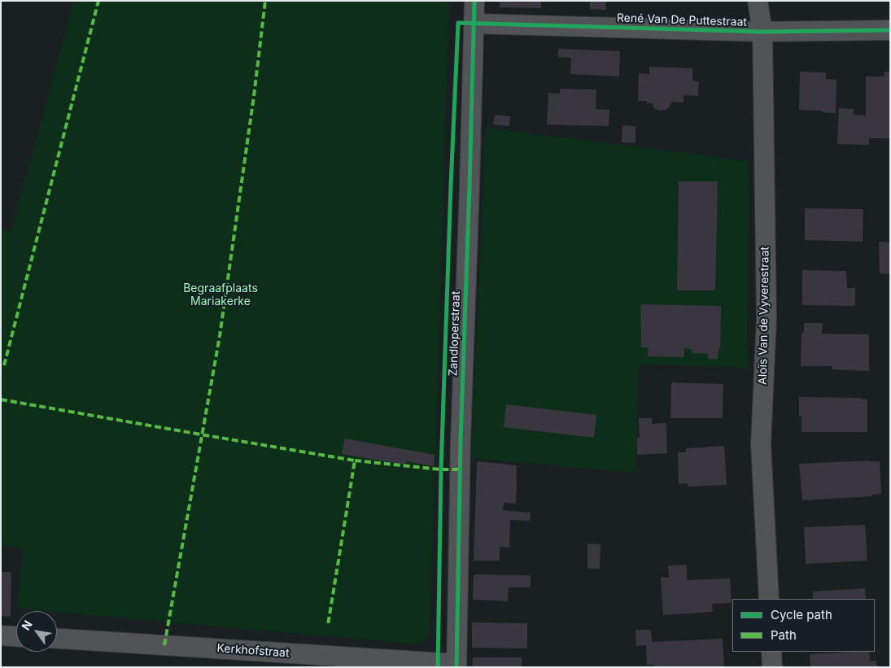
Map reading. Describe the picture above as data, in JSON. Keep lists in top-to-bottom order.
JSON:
{
  "streets": {
    "street": [
      "René Van De Puttestraat",
      "Aloïs Van de Vyverestraat",
      "Zandloperstraat",
      "Kerkhofstraat"
    ]
  },
  "crossings": [
    ["René Van De Puttestraat", "Aloïs Van de Vyverestraat"],
    ["René Van De Puttestraat", "Zandloperstraat"],
    ["Zandloperstraat", "Kerkhofstraat"]
  ],
  "parks": ["Begraafplaats Mariakerke"],
  "legend": ["Cycle path", "Path"],
  "north": "top left"
}
